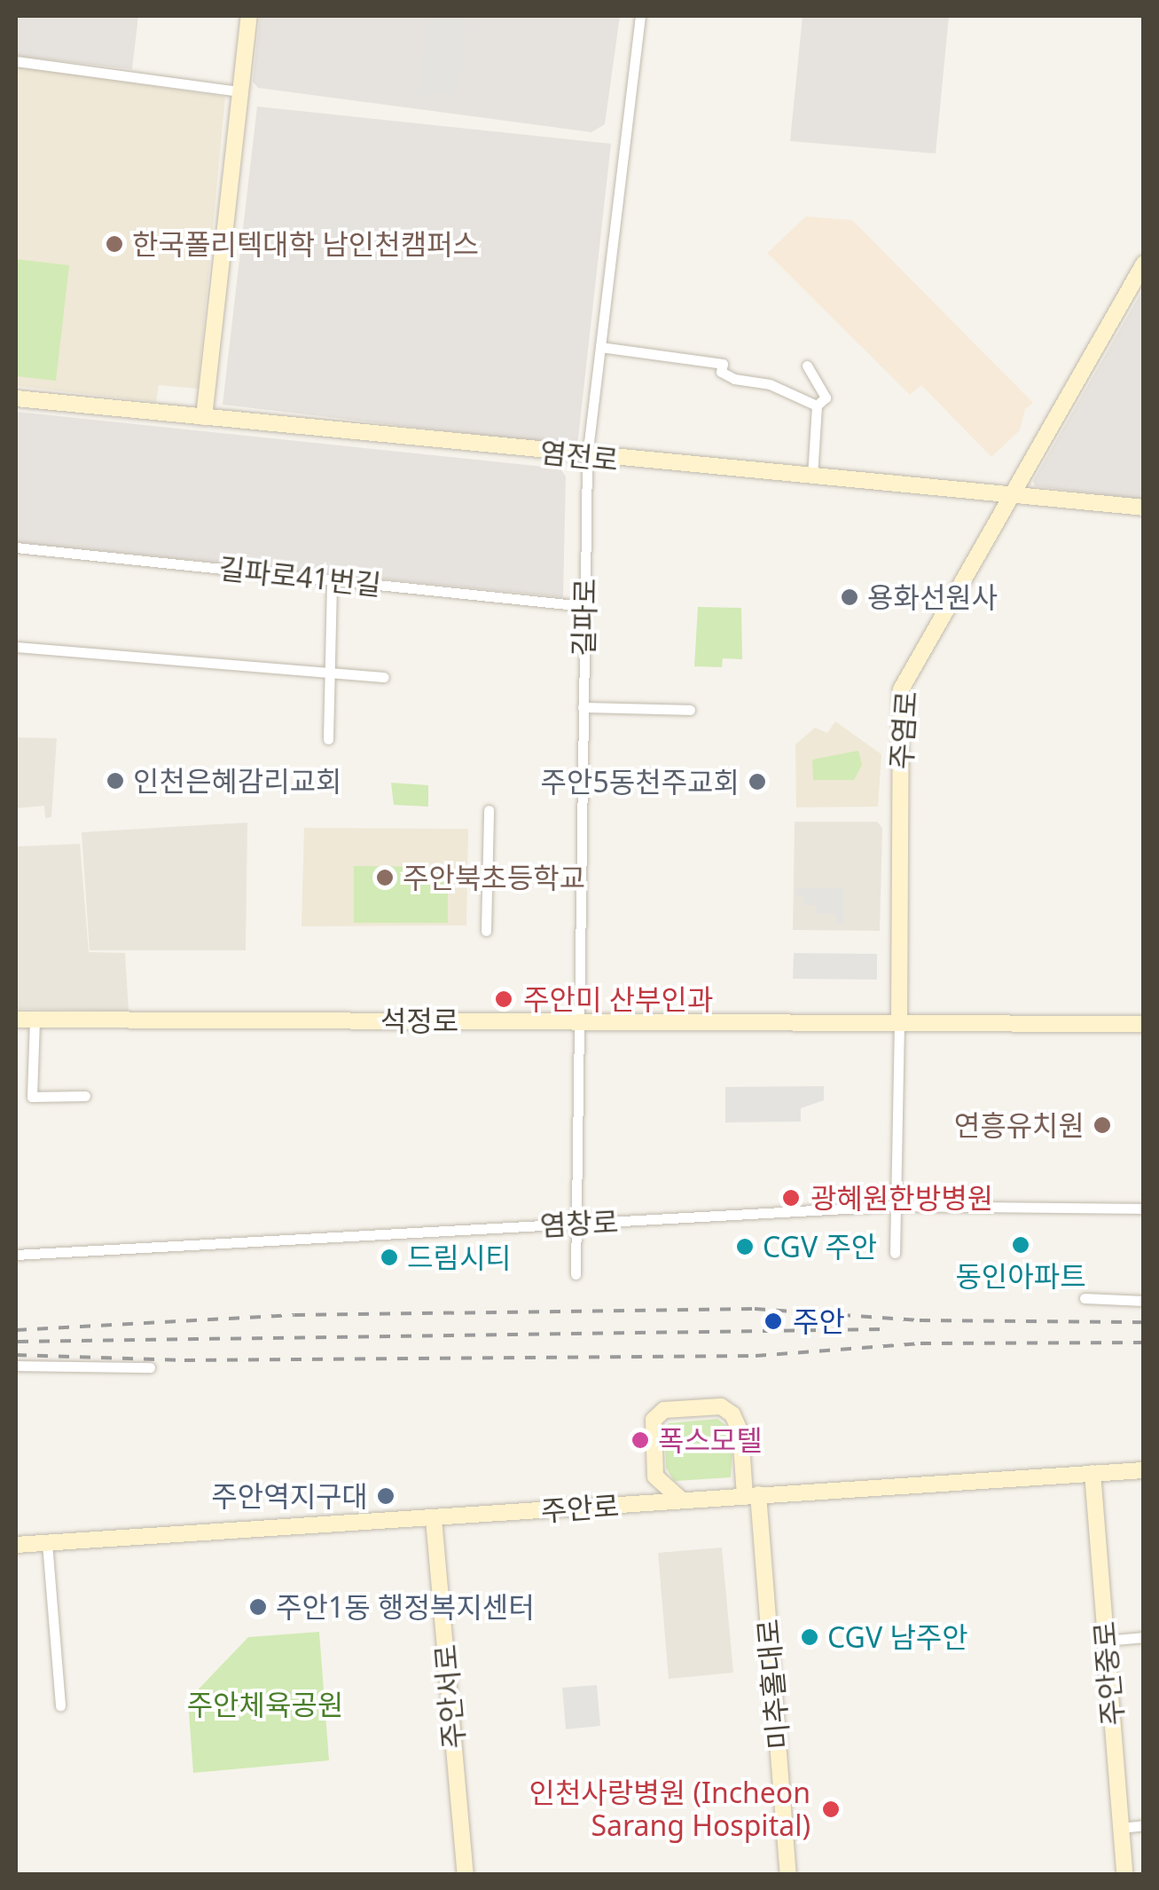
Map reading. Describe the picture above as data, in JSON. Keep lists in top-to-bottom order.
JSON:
{
  "streets": {
    "street": [
      "염전로",
      "길파로41번길",
      "길파로",
      "주염로",
      "석정로",
      "염창로",
      "주안로",
      "주안중로",
      "미추홀대로",
      "주안서로"
    ]
  },
  "crossings": [
    ["염전로", "길파로"],
    ["염전로", "주염로"],
    ["길파로41번길", "길파로"],
    ["길파로", "석정로"],
    ["길파로", "염창로"],
    ["주염로", "석정로"],
    ["주염로", "염창로"],
    ["주안로", "주안중로"],
    ["주안로", "미추홀대로"],
    ["주안로", "주안서로"]
  ],
  "parks": ["주안체육공원"],
  "places": [
    "한국폴리텍대학 남인천캠퍼스",
    "용화선원사",
    "인천은혜감리교회",
    "주안5동천주교회",
    "주안북초등학교",
    "주안미 산부인과",
    "연흥유치원",
    "광혜원한방병원",
    "동인아파트",
    "CGV 주안",
    "드림시티",
    "주안",
    "폭스모텔",
    "주안역지구대",
    "주안1동 행정복지센터",
    "CGV 남주안",
    "인천사랑병원 (Incheon Sarang Hospital)"
  ]
}
